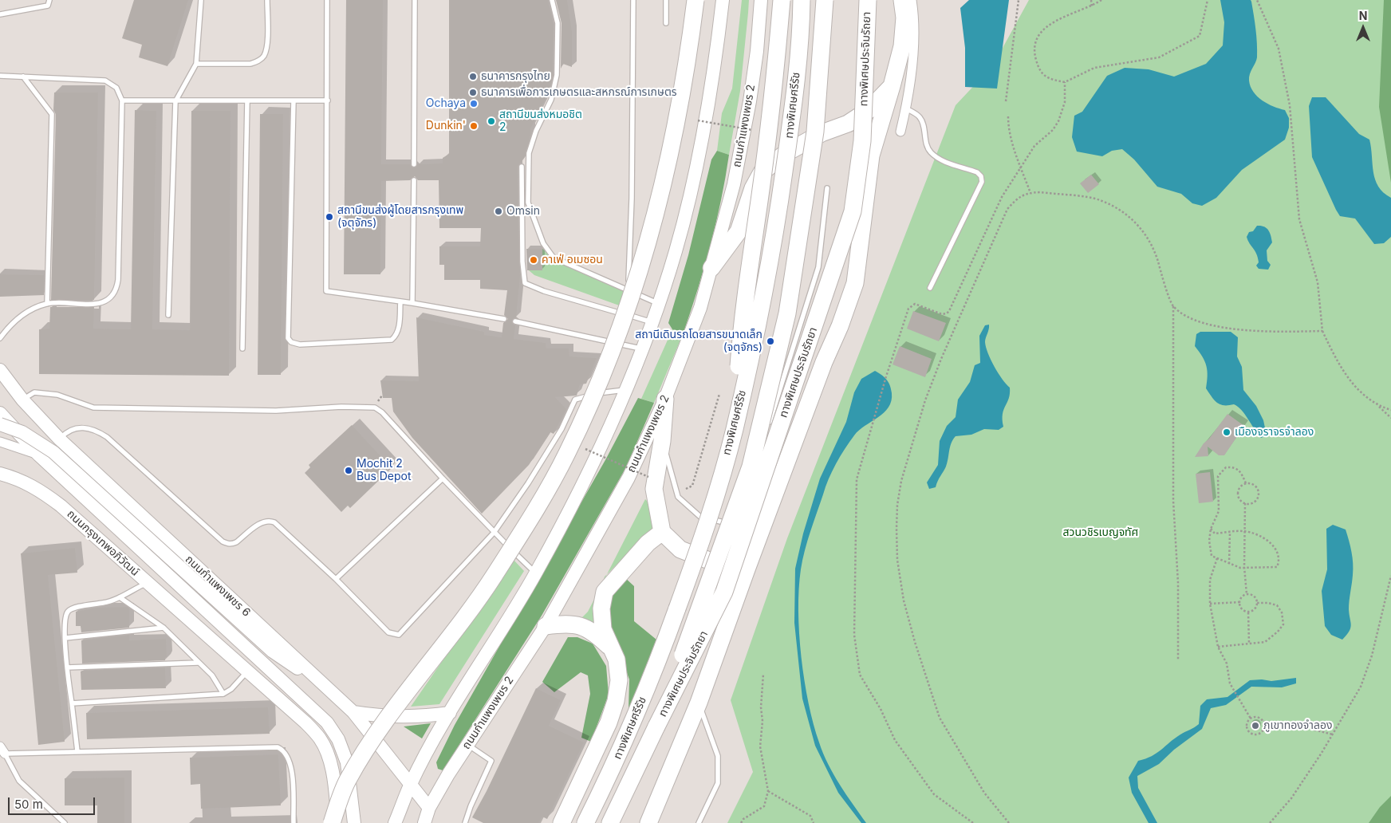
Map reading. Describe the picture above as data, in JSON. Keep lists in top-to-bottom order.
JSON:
{
  "streets": {
    "highway": ["ทางพิเศษประจิมรัถยา", "ทางพิเศษศรีรัช"],
    "street": ["ถนนกำแพงเพชร 2", "ถนนกรุงเทพอภิวัฒน์", "ถนนกำแพงเพชร 6"]
  },
  "crossings": [
    ["ทางพิเศษประจิมรัถยา", "ทางพิเศษศรีรัช"],
    ["ถนนกำแพงเพชร 2", "ถนนกำแพงเพชร 6"]
  ],
  "parks": ["สวนวชิรเบญจทัศ"],
  "places": [
    "ธนาคารกรุงไทย",
    "ธนาคารเพื่อการเกษตรและสหกรณ์การเกษตร",
    "Ochaya",
    "สถานีขนส่งหมอชิต 2",
    "Dunkin'",
    "Omsin",
    "สถานีขนส่งผู้โดยสารกรุงเทพ (จตุจักร)",
    "คาเฟ่ อเมซอน",
    "สถานีเดินรถโดยสารขนาดเล็ก (จตุจักร)",
    "เมืองจราจรจำลอง",
    "Mochit 2 Bus Depot",
    "ภูเขาทองจำลอง"
  ],
  "scale_bar": "50 m",
  "north": "top"
}
